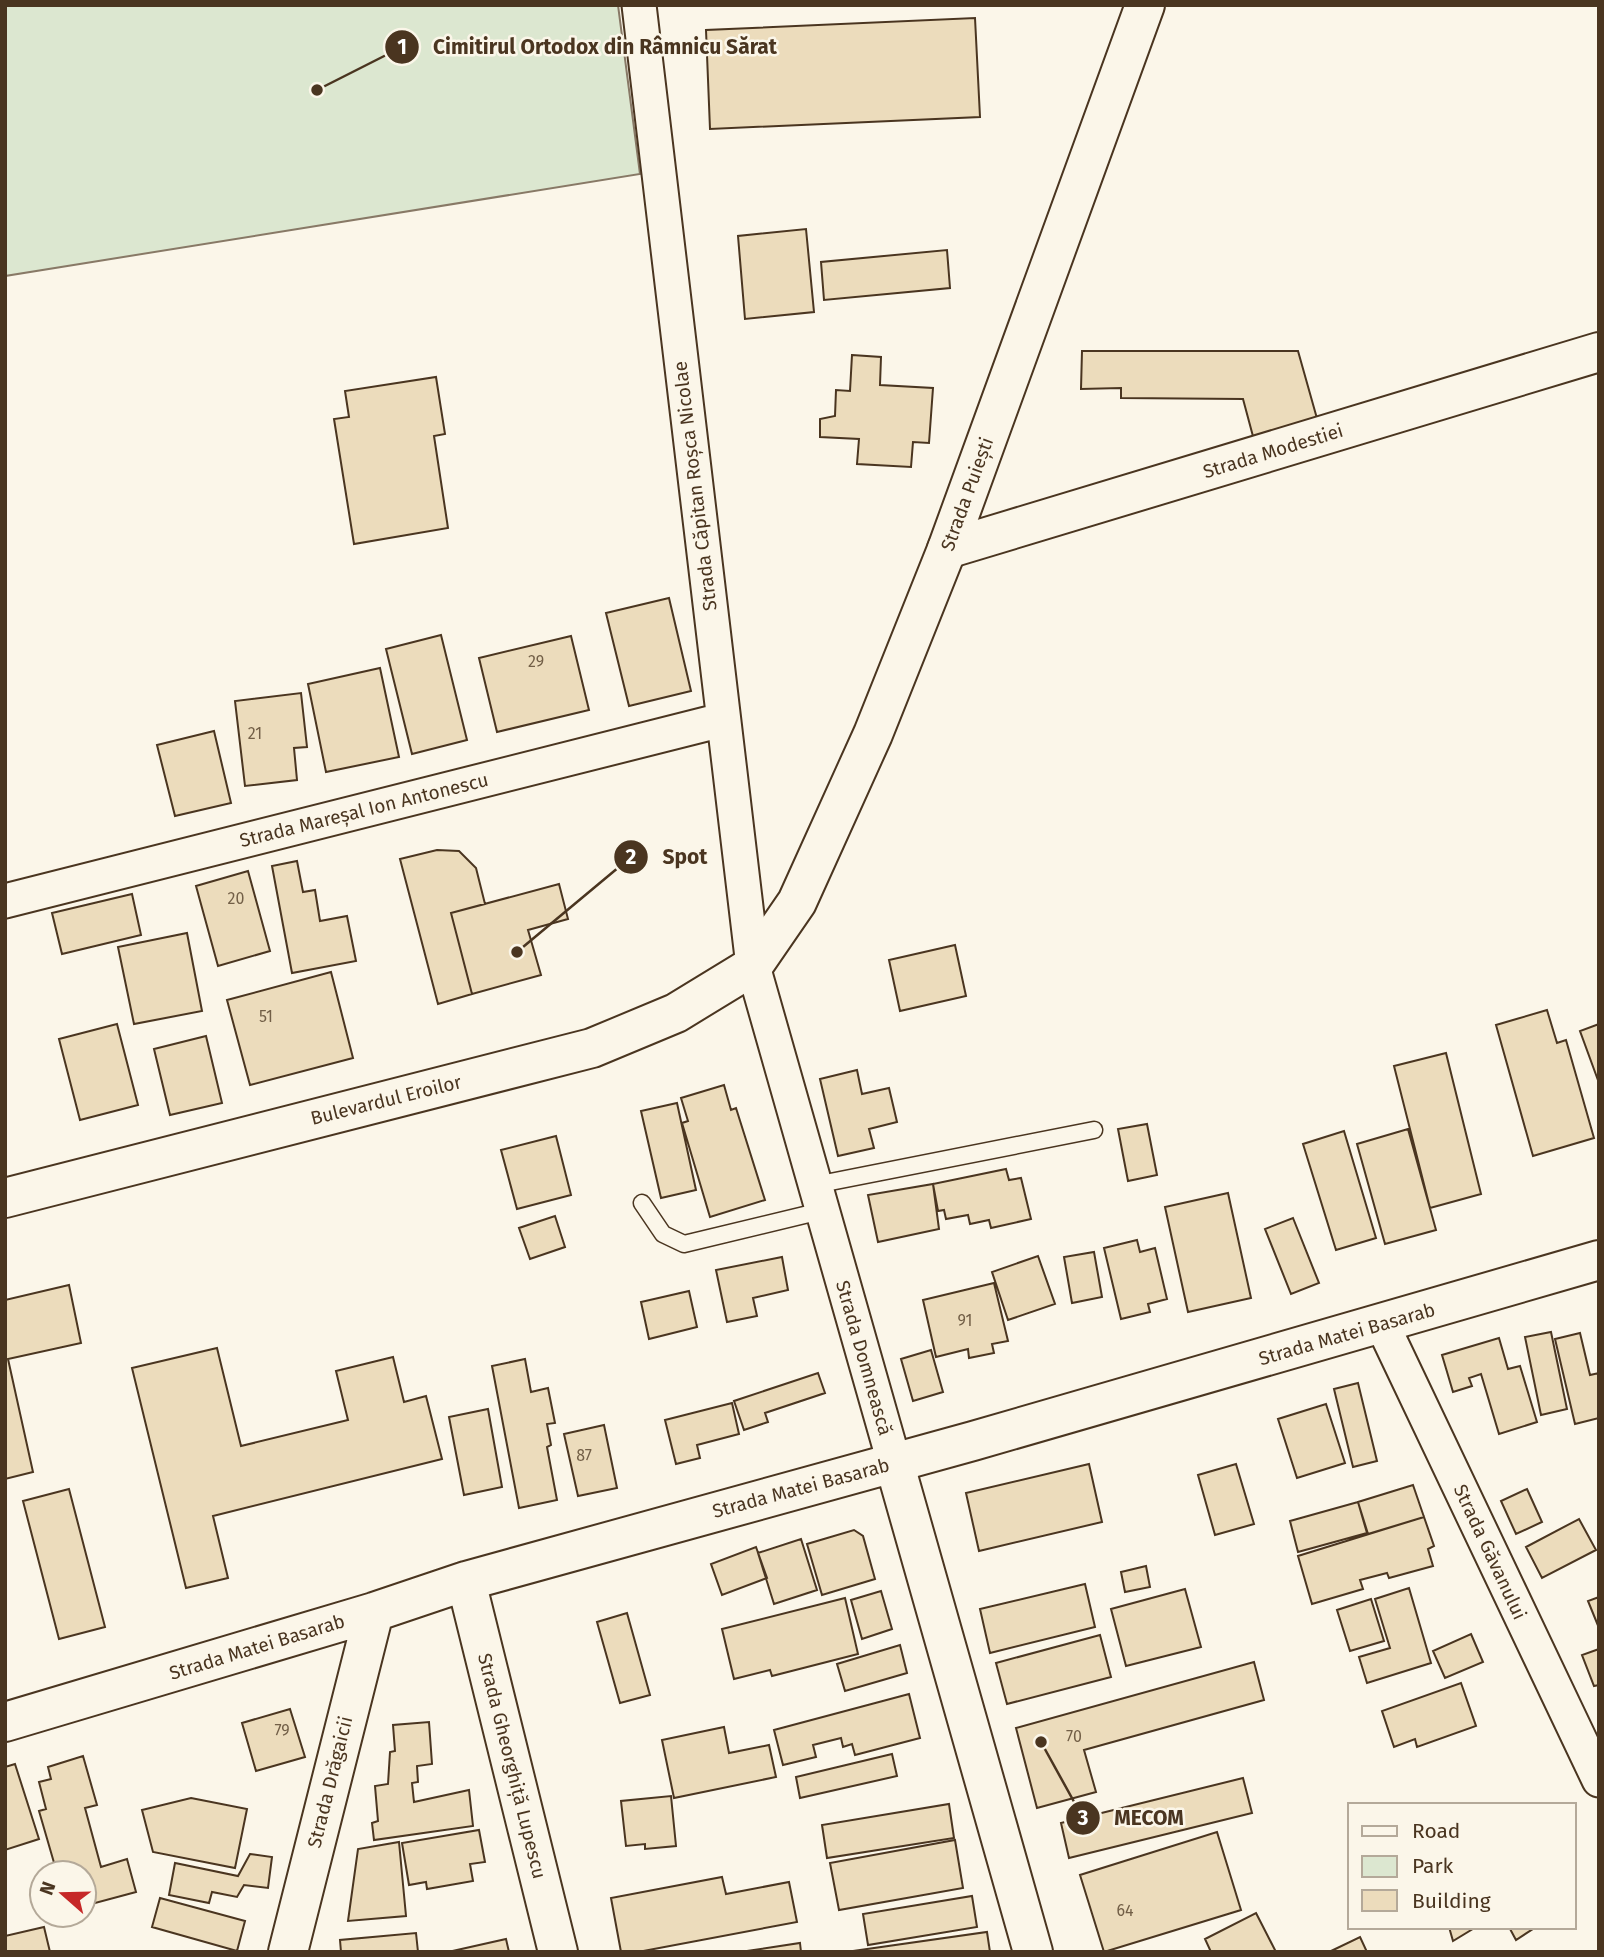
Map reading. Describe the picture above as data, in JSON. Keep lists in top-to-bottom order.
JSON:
{
  "streets": {
    "street": [
      "Strada Modestiei",
      "Strada Căpitan Roșca Nicolae",
      "Strada Puiești",
      "Strada Mareșal Ion Antonescu",
      "Bulevardul Eroilor",
      "Strada Matei Basarab",
      "Strada Domnească",
      "Strada Găvanului",
      "Strada Gheorghiță Lupescu",
      "Strada Drăgaicii"
    ]
  },
  "crossings": [
    ["Strada Modestiei", "Strada Puiești"],
    ["Strada Căpitan Roșca Nicolae", "Strada Puiești"],
    ["Strada Căpitan Roșca Nicolae", "Strada Mareșal Ion Antonescu"],
    ["Strada Căpitan Roșca Nicolae", "Bulevardul Eroilor"],
    ["Strada Căpitan Roșca Nicolae", "Strada Domnească"],
    ["Strada Puiești", "Bulevardul Eroilor"],
    ["Strada Puiești", "Strada Domnească"],
    ["Bulevardul Eroilor", "Strada Domnească"],
    ["Strada Matei Basarab", "Strada Domnească"],
    ["Strada Matei Basarab", "Strada Găvanului"],
    ["Strada Matei Basarab", "Strada Gheorghiță Lupescu"],
    ["Strada Matei Basarab", "Strada Drăgaicii"]
  ],
  "places": ["Cimitirul Ortodox din Râmnicu Sărat", "Spot", "MECOM"],
  "house_numbers": [
    "29",
    "21",
    "20",
    "51",
    "91",
    "87",
    "79",
    "70",
    "64"
  ],
  "legend": ["Road", "Park", "Building"],
  "north": "left"
}
